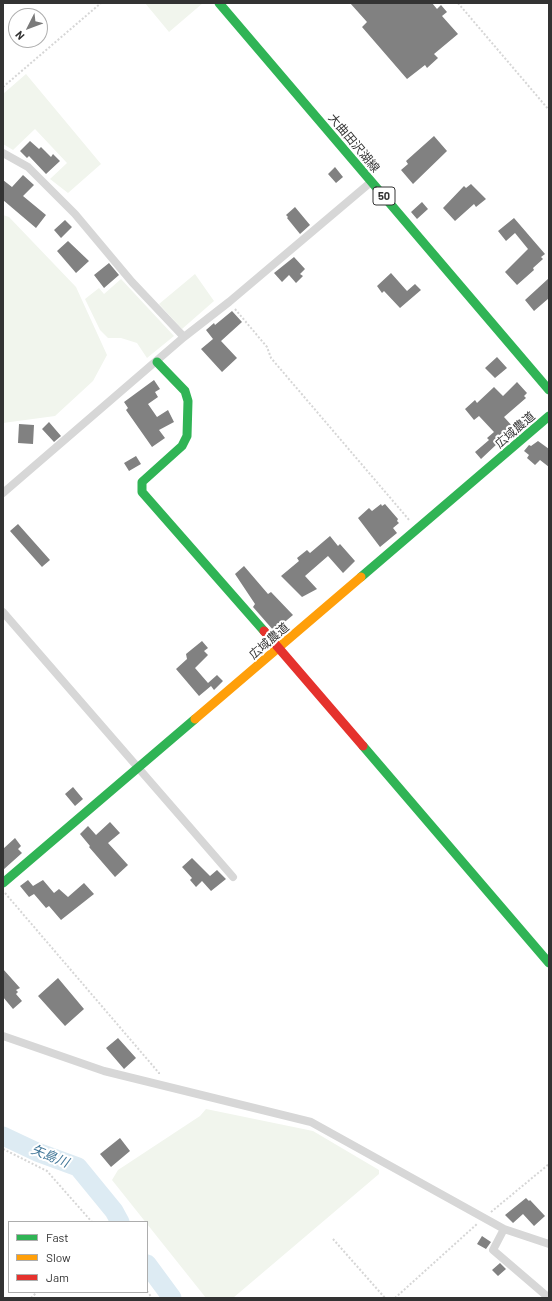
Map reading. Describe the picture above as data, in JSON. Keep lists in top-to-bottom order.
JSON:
{
  "streets": {
    "street": ["大曲田沢湖線", "50", "広域農道"]
  },
  "water": ["矢島川"],
  "legend": ["Fast", "Slow", "Jam"],
  "north": "bottom left"
}
